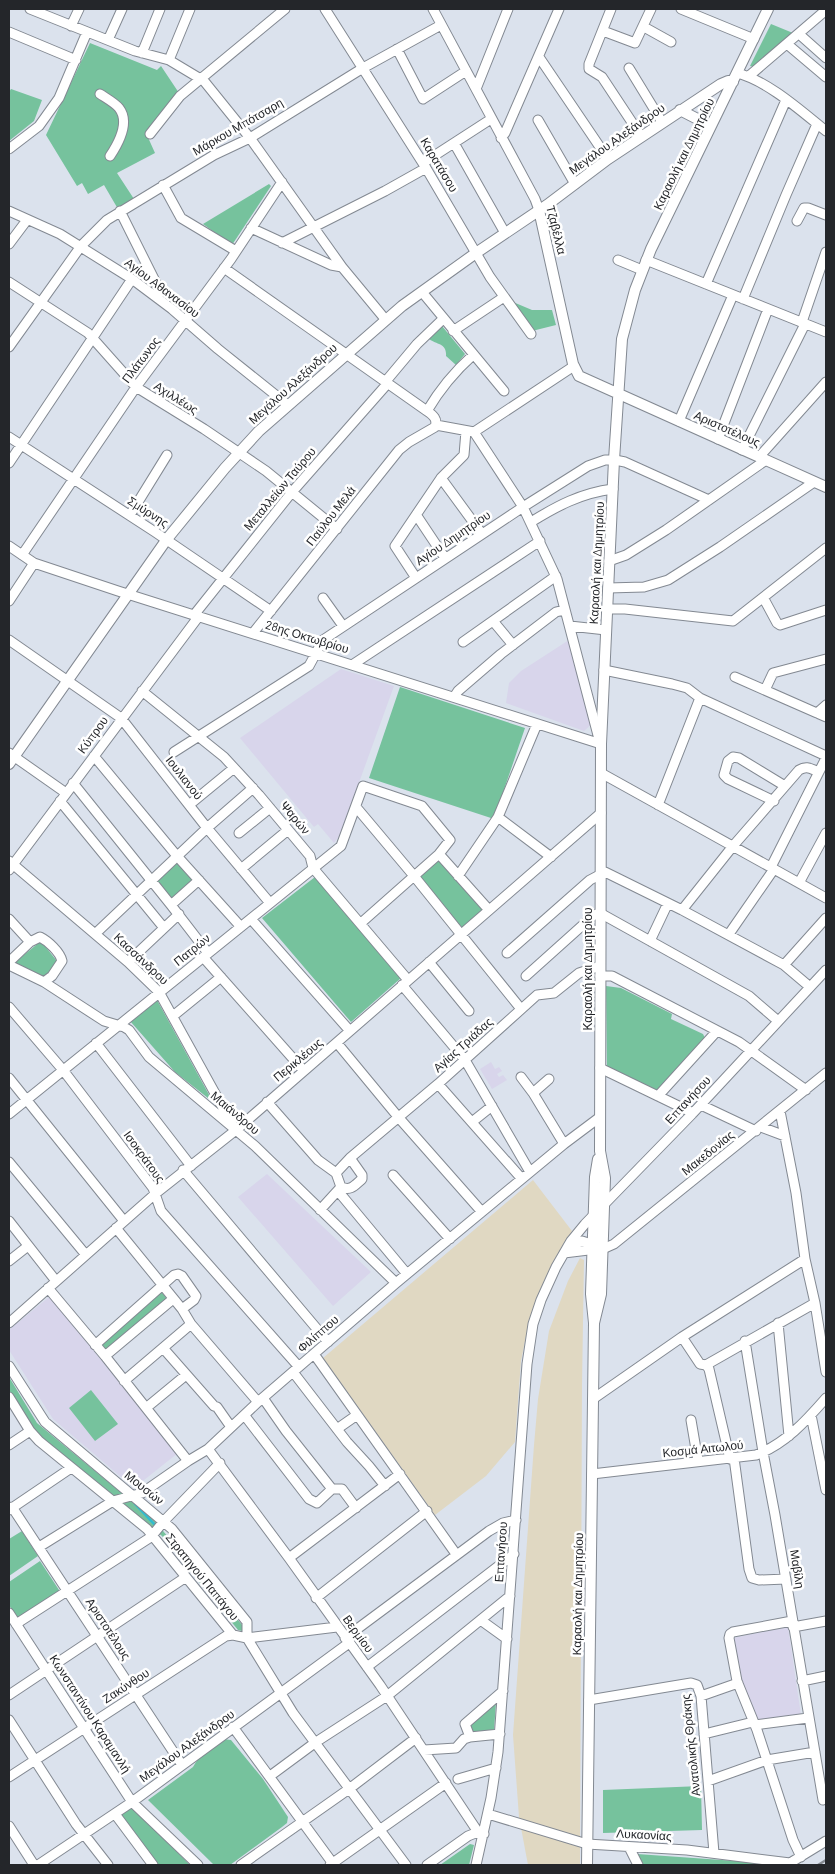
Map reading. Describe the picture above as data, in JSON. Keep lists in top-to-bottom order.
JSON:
{
  "streets": {
    "main road": [
      "Μεγάλου Αλεξάνδρου",
      "Καραολή και Δημητρίου",
      "Τζαβέλλα",
      "Αριστοτέλους"
    ],
    "street": [
      "Μάρκου Μπότσαρη",
      "Καρατάσου",
      "Αγίου Αθανασίου",
      "Πλάτωνος",
      "Αχιλλέως",
      "Μεταλλείων Ταύρου",
      "Σμύρνης",
      "Παύλου Μελά",
      "Αγίου Δημητρίου",
      "28ης Οκτωβρίου",
      "Κύπρου",
      "Ιουλιανού",
      "Ψαρών",
      "Πατρών",
      "Κασσάνδρου",
      "Αγίας Τριάδας",
      "Περικλέους",
      "Επτανήσου",
      "Μαιάνδρου",
      "Μακεδονίας",
      "Ισοκράτους",
      "Φιλίππου",
      "Κοσμά Αιτωλού",
      "Μουσών",
      "Μαβίλη",
      "Στρατηγού Παπάγου",
      "Βερμίου",
      "Ζακύνθου",
      "Κωνσταντίνου Καραμανλή",
      "Ανατολικής Θράκης",
      "Λυκαονίας"
    ]
  },
  "crossings": [
    ["Μάρκου Μπότσαρη", "Καρατάσου"],
    ["Μάρκου Μπότσαρη", "Τζαβέλλα"],
    ["Μάρκου Μπότσαρη", "Αγίου Αθανασίου"],
    ["Μάρκου Μπότσαρη", "Αχιλλέως"],
    ["Μεγάλου Αλεξάνδρου", "Καραολή και Δημητρίου"],
    ["Μεγάλου Αλεξάνδρου", "Καρατάσου"],
    ["Μεγάλου Αλεξάνδρου", "Τζαβέλλα"],
    ["Μεγάλου Αλεξάνδρου", "Αγίου Αθανασίου"],
    ["Μεγάλου Αλεξάνδρου", "Αχιλλέως"],
    ["Μεγάλου Αλεξάνδρου", "Αριστοτέλους"],
    ["Μεγάλου Αλεξάνδρου", "Σμύρνης"],
    ["Μεγάλου Αλεξάνδρου", "28ης Οκτωβρίου"],
    ["Μεγάλου Αλεξάνδρου", "Ιουλιανού"],
    ["Μεγάλου Αλεξάνδρου", "Επτανήσου"],
    ["Μεγάλου Αλεξάνδρου", "Βερμίου"],
    ["Μεγάλου Αλεξάνδρου", "Κωνσταντίνου Καραμανλή"],
    ["Καραολή και Δημητρίου", "Αριστοτέλους"],
    ["Καραολή και Δημητρίου", "Αγίου Δημητρίου"],
    ["Καραολή και Δημητρίου", "28ης Οκτωβρίου"],
    ["Καραολή και Δημητρίου", "Αγίας Τριάδας"],
    ["Καραολή και Δημητρίου", "Περικλέους"],
    ["Καραολή και Δημητρίου", "Επτανήσου"],
    ["Καραολή και Δημητρίου", "Μακεδονίας"],
    ["Καραολή και Δημητρίου", "Φιλίππου"],
    ["Καραολή και Δημητρίου", "Κοσμά Αιτωλού"],
    ["Καραολή και Δημητρίου", "Ανατολικής Θράκης"],
    ["Καραολή και Δημητρίου", "Λυκαονίας"],
    ["Αγίου Αθανασίου", "Πλάτωνος"],
    ["Πλάτωνος", "Αχιλλέως"],
    ["Πλάτωνος", "Σμύρνης"],
    ["Πλάτωνος", "28ης Οκτωβρίου"],
    ["Αχιλλέως", "Μεταλλείων Ταύρου"],
    ["Αχιλλέως", "Παύλου Μελά"],
    ["Αριστοτέλους", "Φιλίππου"],
    ["Αριστοτέλους", "Ζακύνθου"],
    ["Μεταλλείων Ταύρου", "Σμύρνης"],
    ["Μεταλλείων Ταύρου", "28ης Οκτωβρίου"],
    ["Μεταλλείων Ταύρου", "Κύπρου"],
    ["Σμύρνης", "Παύλου Μελά"],
    ["Παύλου Μελά", "28ης Οκτωβρίου"],
    ["Αγίου Δημητρίου", "28ης Οκτωβρίου"],
    ["Αγίου Δημητρίου", "Ψαρών"],
    ["28ης Οκτωβρίου", "Κύπρου"],
    ["Κύπρου", "Ιουλιανού"],
    ["Κύπρου", "Ψαρών"],
    ["Κύπρου", "Κασσάνδρου"],
    ["Ιουλιανού", "Πατρών"],
    ["Ψαρών", "Πατρών"],
    ["Ψαρών", "Αγίας Τριάδας"],
    ["Ψαρών", "Περικλέους"],
    ["Ψαρών", "Φιλίππου"],
    ["Πατρών", "Κασσάνδρου"],
    ["Πατρών", "Μαιάνδρου"],
    ["Πατρών", "Ισοκράτους"],
    ["Κασσάνδρου", "Περικλέους"],
    ["Κασσάνδρου", "Μαιάνδρου"],
    ["Περικλέους", "Μαιάνδρου"],
    ["Περικλέους", "Ισοκράτους"],
    ["Επτανήσου", "Βερμίου"],
    ["Επτανήσου", "Λυκαονίας"],
    ["Μαιάνδρου", "Φιλίππου"],
    ["Ισοκράτους", "Φιλίππου"],
    ["Φιλίππου", "Μουσών"],
    ["Φιλίππου", "Στρατηγού Παπάγου"],
    ["Φιλίππου", "Βερμίου"],
    ["Κοσμά Αιτωλού", "Μαβίλη"],
    ["Μουσών", "Στρατηγού Παπάγου"],
    ["Στρατηγού Παπάγου", "Βερμίου"],
    ["Στρατηγού Παπάγου", "Ζακύνθου"],
    ["Ζακύνθου", "Κωνσταντίνου Καραμανλή"],
    ["Ανατολικής Θράκης", "Λυκαονίας"]
  ]
}
